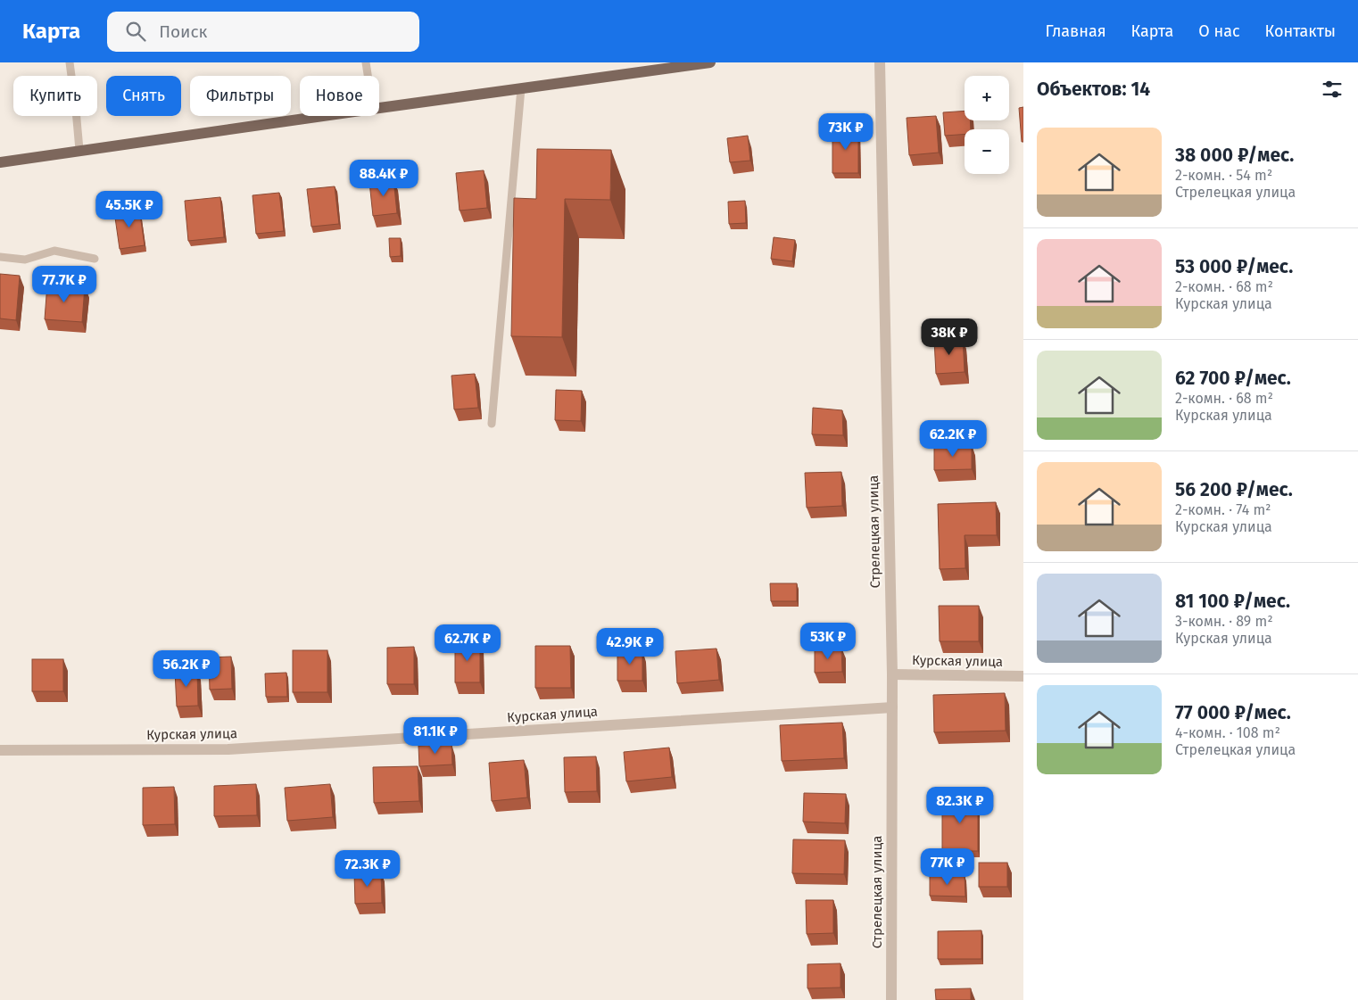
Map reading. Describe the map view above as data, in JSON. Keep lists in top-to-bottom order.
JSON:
{
  "streets": {
    "street": ["Стрелецкая улица", "Курская улица"]
  },
  "crossings": [
    ["Стрелецкая улица", "Курская улица"]
  ],
  "page": {
    "header": "Карта",
    "search": "Поиск",
    "nav": [
      "Главная",
      "Карта",
      "О нас",
      "Контакты"
    ],
    "heading": "Объектов: 14",
    "map_buttons": ["+", "−"],
    "chip": [
      "Купить",
      "Снять",
      "Фильтры",
      "Новое"
    ],
    "price": [
      "73K ₽",
      "88.4K ₽",
      "45.5K ₽",
      "77.7K ₽",
      "38K ₽",
      "62.2K ₽",
      "53K ₽",
      "62.7K ₽",
      "42.9K ₽",
      "56.2K ₽",
      "81.1K ₽",
      "82.3K ₽",
      "77K ₽",
      "72.3K ₽"
    ],
    "list": [
      {
        "name": "38 000 ₽/мес.",
        "note": "2-комн. · 54 m² · Стрелецкая улица"
      },
      {
        "name": "53 000 ₽/мес.",
        "note": "2-комн. · 68 m² · Курская улица"
      },
      {
        "name": "62 700 ₽/мес.",
        "note": "2-комн. · 68 m² · Курская улица"
      },
      {
        "name": "56 200 ₽/мес.",
        "note": "2-комн. · 74 m² · Курская улица"
      },
      {
        "name": "81 100 ₽/мес.",
        "note": "3-комн. · 89 m² · Курская улица"
      },
      {
        "name": "77 000 ₽/мес.",
        "note": "4-комн. · 108 m² · Стрелецкая улица"
      }
    ]
  }
}
